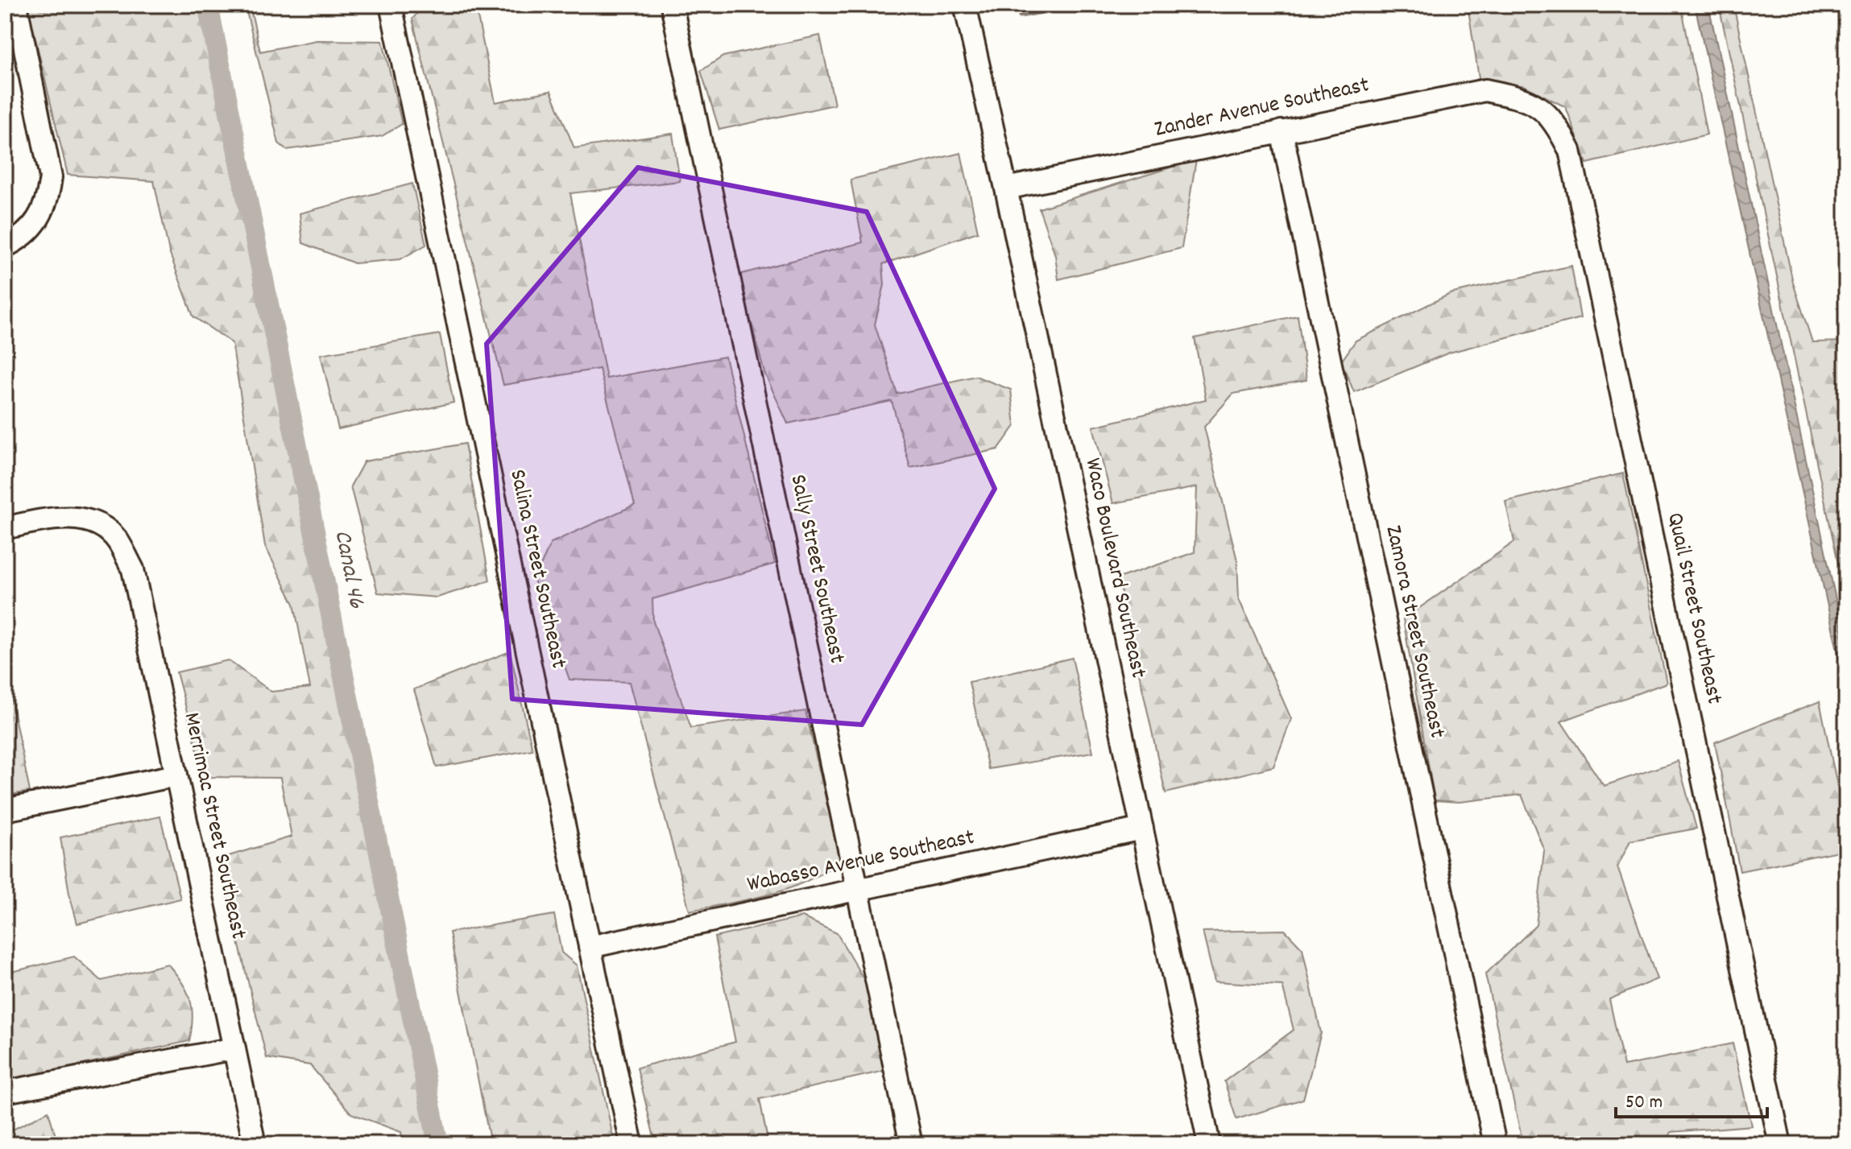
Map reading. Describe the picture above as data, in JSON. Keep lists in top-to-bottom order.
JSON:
{
  "streets": {
    "street": [
      "Zander Avenue Southeast",
      "Waco Boulevard Southeast",
      "Salina Street Southeast",
      "Sally Street Southeast",
      "Quail Street Southeast",
      "Zamora Street Southeast",
      "Merrimac Street Southeast",
      "Wabasso Avenue Southeast"
    ]
  },
  "crossings": [
    ["Zander Avenue Southeast", "Waco Boulevard Southeast"],
    ["Zander Avenue Southeast", "Quail Street Southeast"],
    ["Zander Avenue Southeast", "Zamora Street Southeast"],
    ["Waco Boulevard Southeast", "Wabasso Avenue Southeast"],
    ["Salina Street Southeast", "Wabasso Avenue Southeast"],
    ["Sally Street Southeast", "Wabasso Avenue Southeast"]
  ],
  "water": ["Canal 46"],
  "scale_bar": "50 m"
}
